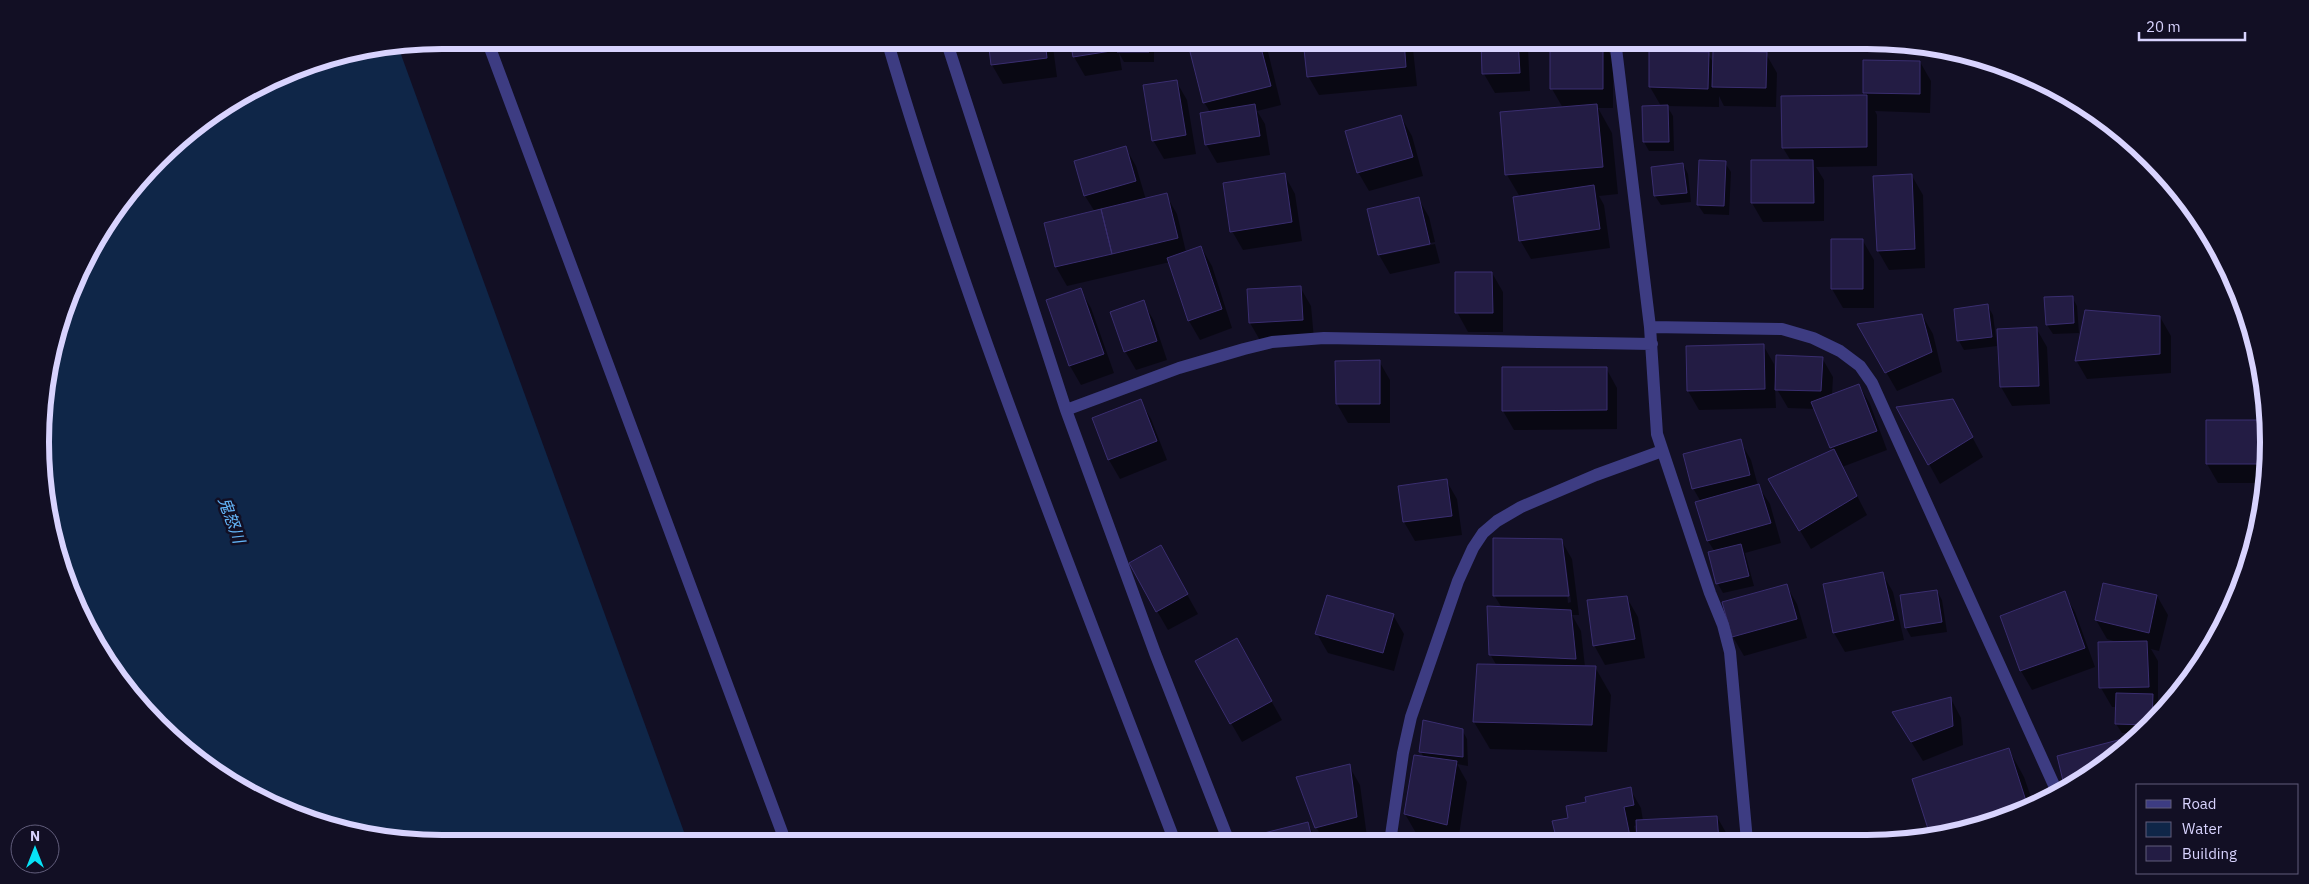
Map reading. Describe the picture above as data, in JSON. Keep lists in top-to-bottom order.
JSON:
{
  "water": ["鬼怒川"],
  "legend": ["Road", "Water", "Building"],
  "scale_bar": "20 m",
  "north": "top"
}
